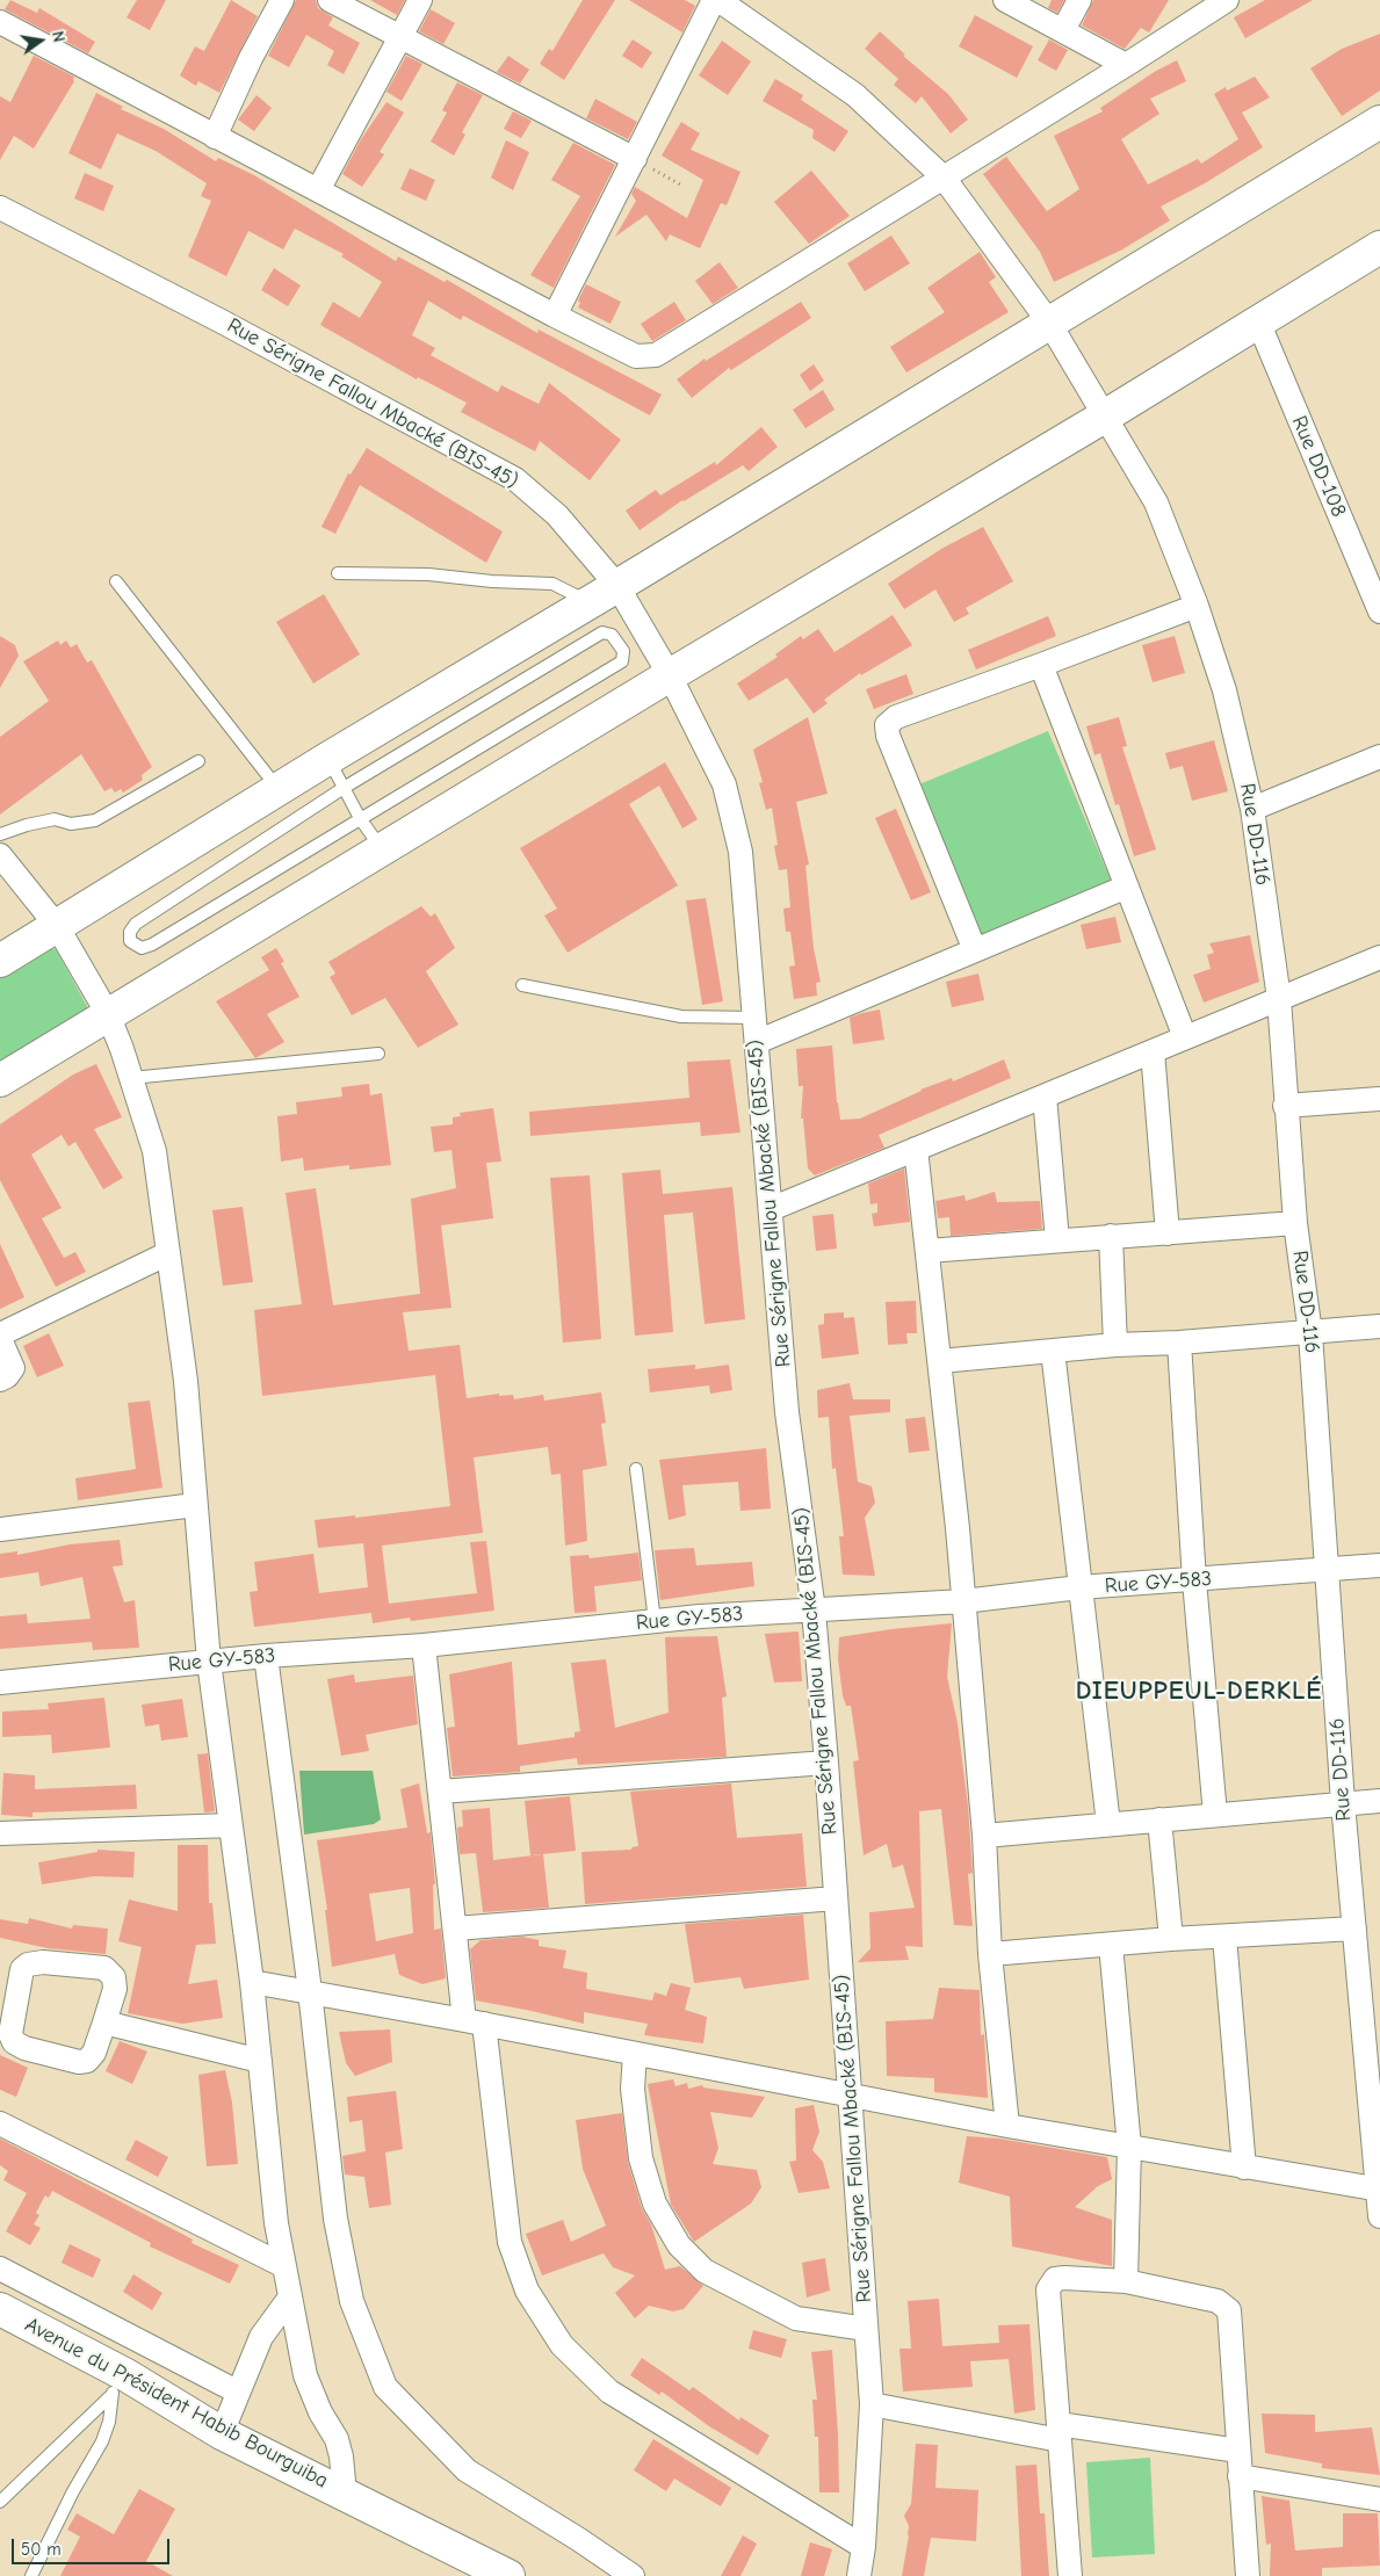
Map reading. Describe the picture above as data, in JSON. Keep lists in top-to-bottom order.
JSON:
{
  "streets": {
    "street": [
      "Rue Sérigne Fallou Mbacké (BIS-45)",
      "Rue DD-108",
      "Rue DD-116",
      "Rue GY-583",
      "Avenue du Président Habib Bourguiba"
    ]
  },
  "crossings": [
    ["Rue Sérigne Fallou Mbacké (BIS-45)", "Rue GY-583"],
    ["Rue DD-116", "Rue GY-583"]
  ],
  "districts": ["DIEUPPEUL-DERKLÉ"],
  "scale_bar": "50 m",
  "north": "right"
}
